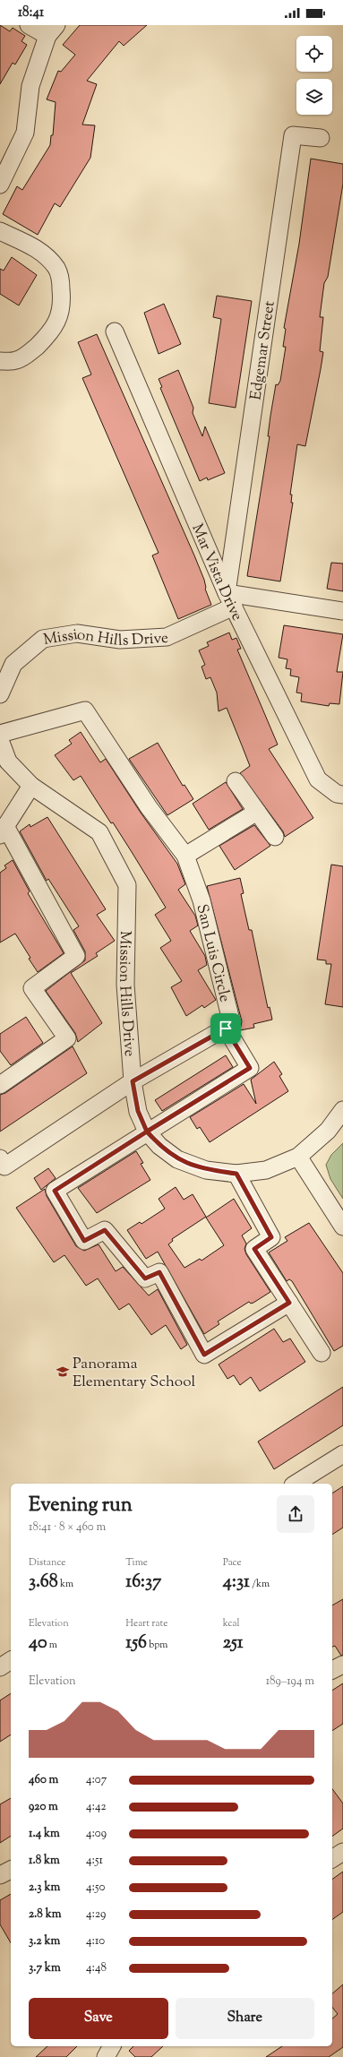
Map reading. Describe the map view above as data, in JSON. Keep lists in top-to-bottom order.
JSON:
{
  "streets": {
    "street": [
      "Edgemar Street",
      "Mar Vista Drive",
      "Mission Hills Drive",
      "San Luis Circle"
    ]
  },
  "crossings": [
    ["Edgemar Street", "Mar Vista Drive"],
    ["Edgemar Street", "Mission Hills Drive"],
    ["Mar Vista Drive", "Mission Hills Drive"]
  ],
  "places": {
    "school or university": ["Panorama Elementary School"]
  },
  "page": {
    "status": "18:41",
    "heading": ["Evening run", "18:41 · 8 × 460 m"],
    "stats": [
      ["Distance", "3.68 km"],
      ["Time", "16:37"],
      ["Pace", "4:31 /km"],
      ["Elevation", "40 m"],
      ["Heart rate", "156 bpm"],
      ["kcal", "251"]
    ],
    "chart": ["Elevation", "189–194 m"],
    "list": [
      {
        "name": "460 m",
        "note": "4:07"
      },
      {
        "name": "920 m",
        "note": "4:42"
      },
      {
        "name": "1.4 km",
        "note": "4:09"
      },
      {
        "name": "1.8 km",
        "note": "4:51"
      },
      {
        "name": "2.3 km",
        "note": "4:50"
      },
      {
        "name": "2.8 km",
        "note": "4:29"
      },
      {
        "name": "3.2 km",
        "note": "4:10"
      },
      {
        "name": "3.7 km",
        "note": "4:48"
      }
    ],
    "buttons": ["Save", "Share"]
  }
}
